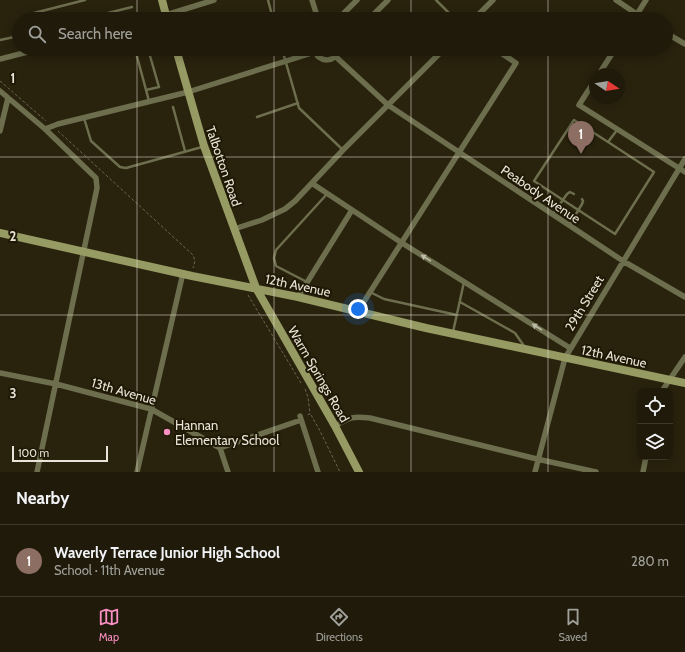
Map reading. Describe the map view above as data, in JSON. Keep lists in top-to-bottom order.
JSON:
{
  "streets": {
    "street": [
      "Talbotton Road",
      "Peabody Avenue",
      "12th Avenue",
      "29th Street",
      "Warm Springs Road",
      "13th Avenue"
    ]
  },
  "crossings": [
    ["Talbotton Road", "12th Avenue"],
    ["Talbotton Road", "Warm Springs Road"],
    ["Peabody Avenue", "29th Street"],
    ["12th Avenue", "29th Street"],
    ["12th Avenue", "Warm Springs Road"]
  ],
  "places": ["Hannan Elementary School"],
  "scale_bar": "100 m",
  "north": "right",
  "page": {
    "search": "Search here",
    "pins": "1",
    "scale": "100 m",
    "heading": "Nearby",
    "list": [
      {
        "mark": "1",
        "name": "Waverly Terrace Junior High School",
        "note": "School · 11th Avenue",
        "value": "280 m"
      }
    ],
    "nav": ["Map", "Directions", "Saved"]
  },
  "grid": {
    "rows": ["1", "2", "3"]
  }
}
